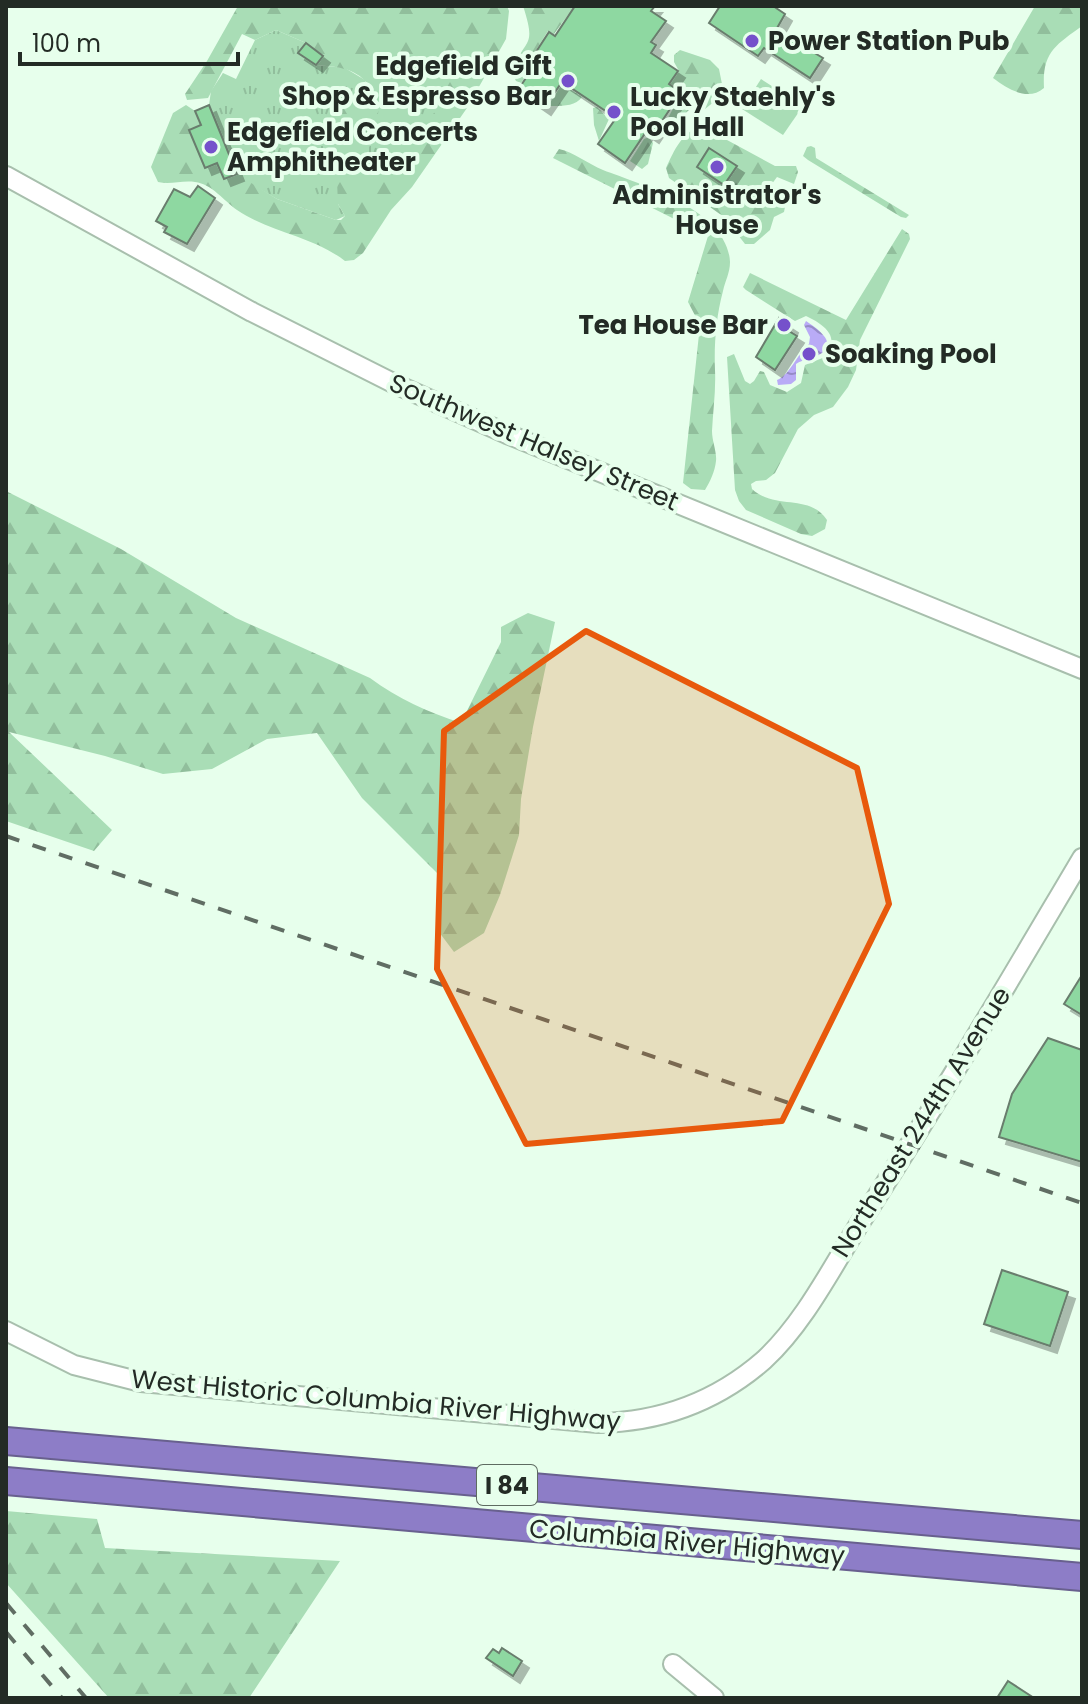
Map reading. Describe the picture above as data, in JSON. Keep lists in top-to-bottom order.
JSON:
{
  "streets": {
    "highway": ["I 84", "Columbia River Highway"],
    "street": ["Southwest Halsey Street", "Northeast 244th Avenue", "West Historic Columbia River Highway"]
  },
  "crossings": [
    ["Northeast 244th Avenue", "West Historic Columbia River Highway"]
  ],
  "places": [
    "Power Station Pub",
    "Edgefield Gift Shop & Espresso Bar",
    "Lucky Staehly's Pool Hall",
    "Edgefield Concerts Amphitheater",
    "Administrator's House",
    "Tea House Bar",
    "Soaking Pool"
  ],
  "scale_bar": "100 m"
}
